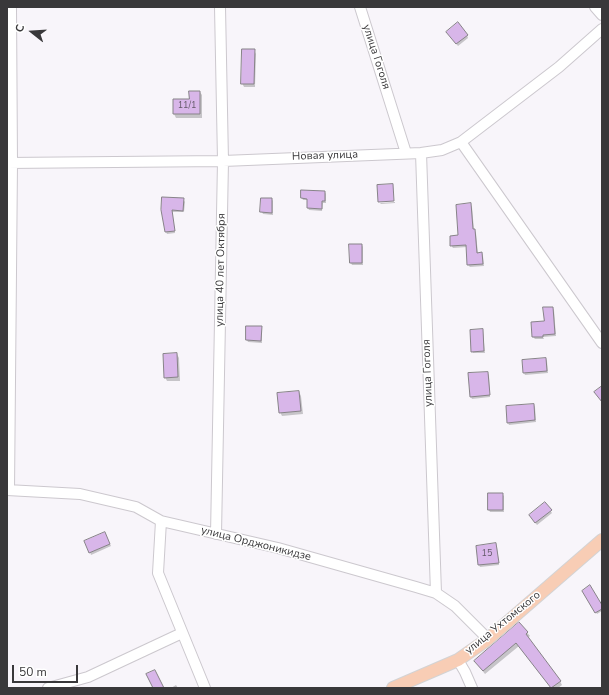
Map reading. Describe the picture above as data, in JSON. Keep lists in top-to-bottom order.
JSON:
{
  "streets": {
    "main road": ["улица Ухтомского"],
    "street": [
      "улица Гоголя",
      "Новая улица",
      "улица 40 лет Октября",
      "улица Орджоникидзе"
    ]
  },
  "crossings": [
    ["улица Гоголя", "Новая улица"],
    ["улица Гоголя", "улица Орджоникидзе"],
    ["Новая улица", "улица 40 лет Октября"],
    ["улица 40 лет Октября", "улица Орджоникидзе"],
    ["улица Орджоникидзе", "улица Ухтомского"]
  ],
  "house_numbers": ["11/1", "15"],
  "scale_bar": "50 m",
  "north": "left"
}
